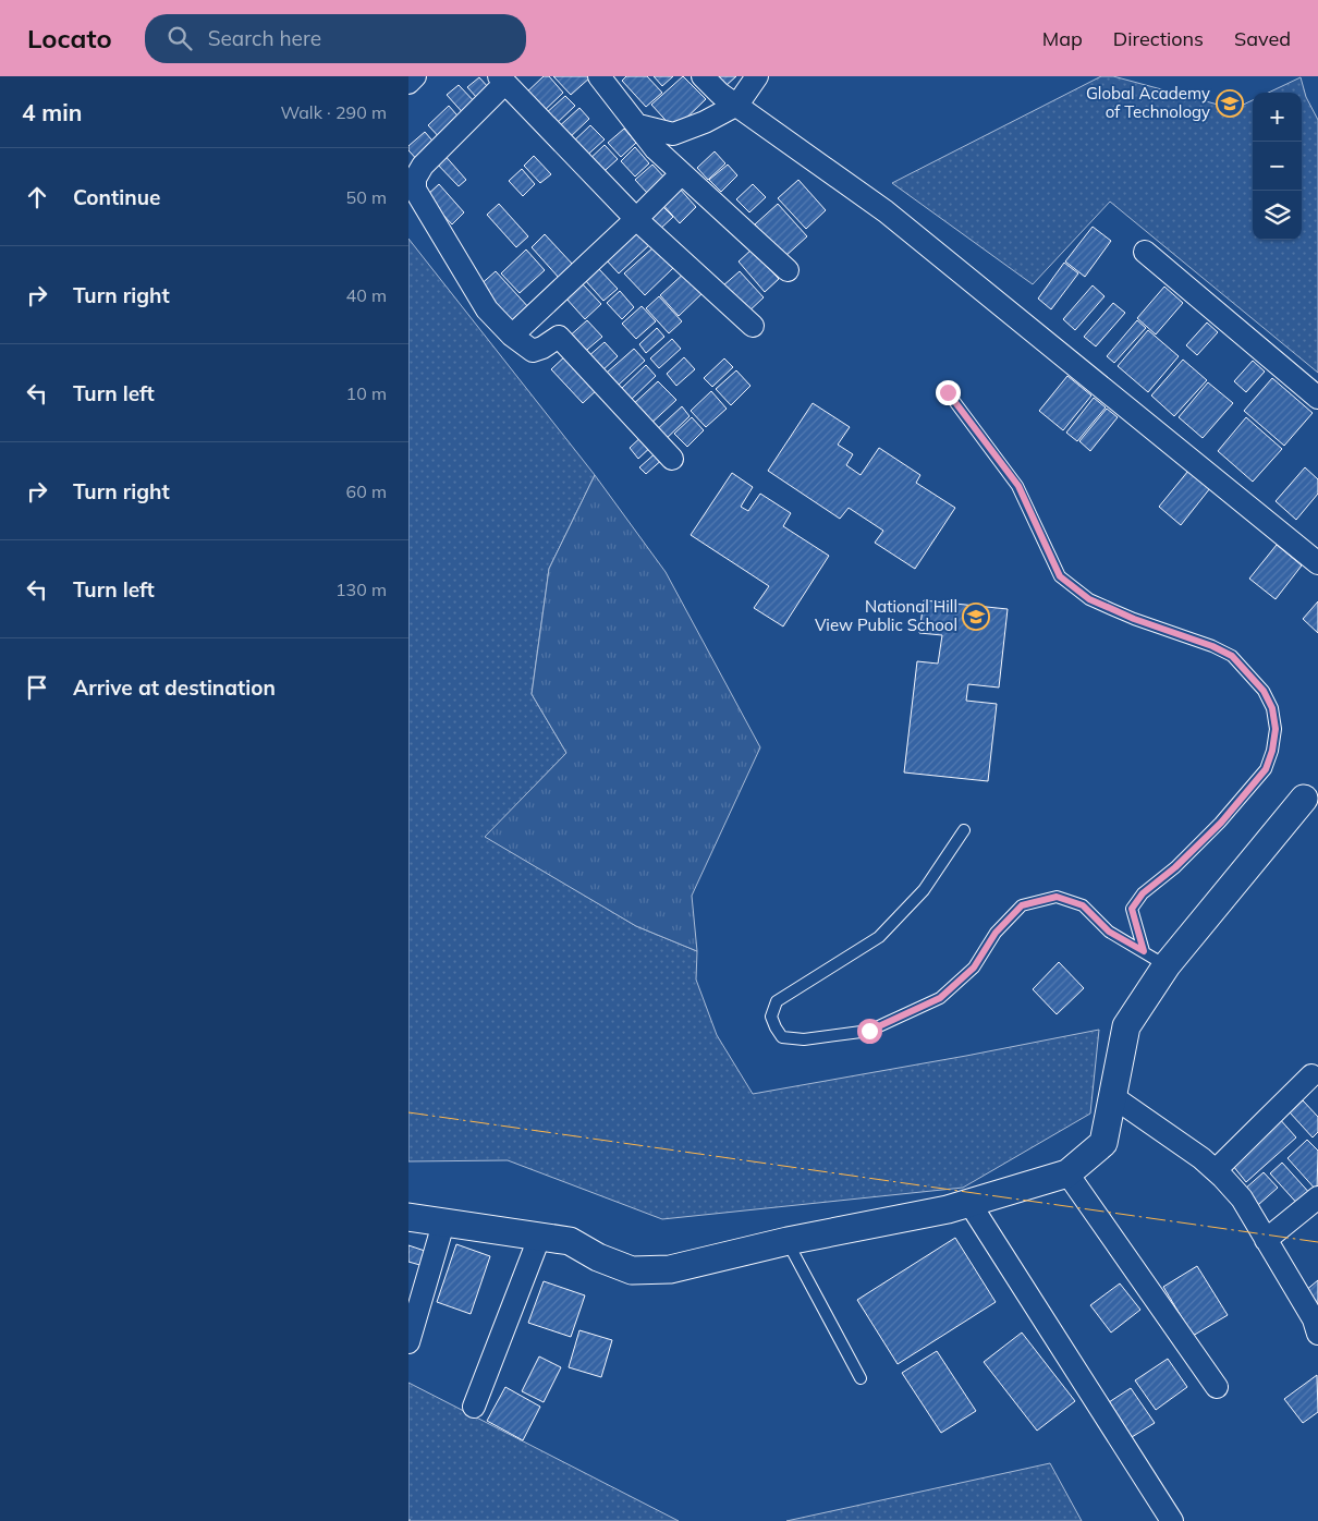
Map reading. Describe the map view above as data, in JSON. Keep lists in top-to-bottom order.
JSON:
{
  "places": {
    "school or university": ["Global Academy of Technology", "National Hill View Public School"]
  },
  "page": {
    "header": "Locato",
    "search": "Search here",
    "nav": ["Map", "Directions", "Saved"],
    "heading": ["4 min", "Walk · 290 m"],
    "map_buttons": ["+", "−"],
    "list": [
      ["Continue", "50 m"],
      ["Turn right", "40 m"],
      ["Turn left", "10 m"],
      ["Turn right", "60 m"],
      ["Turn left", "130 m"],
      "Arrive at destination"
    ]
  }
}
